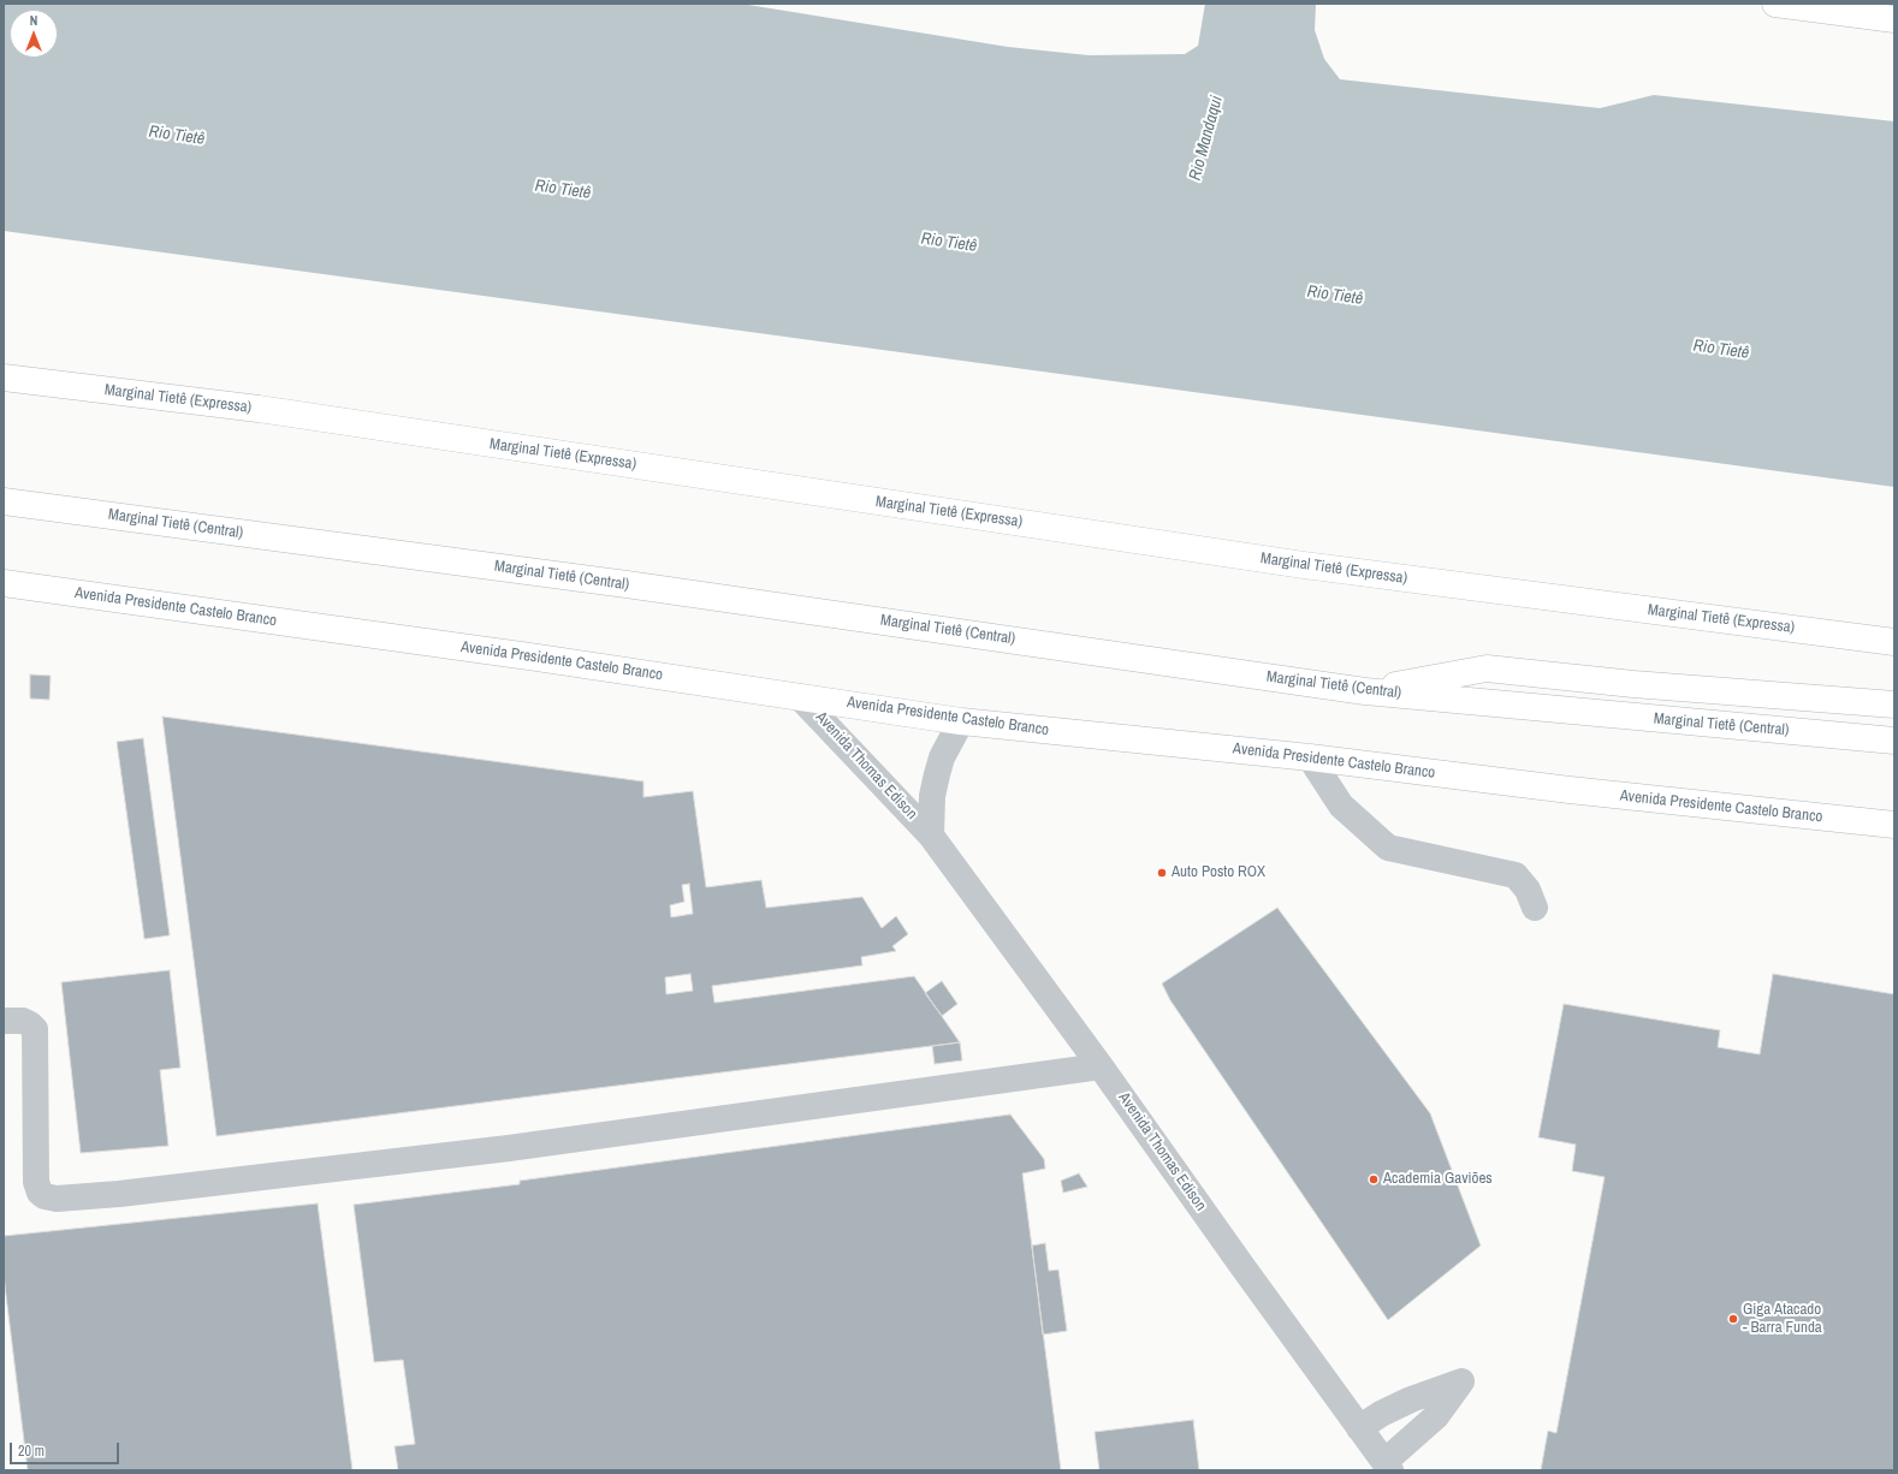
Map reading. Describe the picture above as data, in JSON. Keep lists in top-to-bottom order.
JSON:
{
  "streets": {
    "highway": ["Marginal Tietê (Expressa)", "Marginal Tietê (Central)", "Avenida Presidente Castelo Branco"],
    "street": ["Avenida Thomas Edison"]
  },
  "crossings": [
    ["Avenida Presidente Castelo Branco", "Avenida Thomas Edison"]
  ],
  "water": ["Rio Tietê", "Rio Mandaqui"],
  "places": ["Auto Posto ROX", "Academia Gaviões", "Giga Atacado - Barra Funda"],
  "scale_bar": "20 m",
  "north": "top"
}
